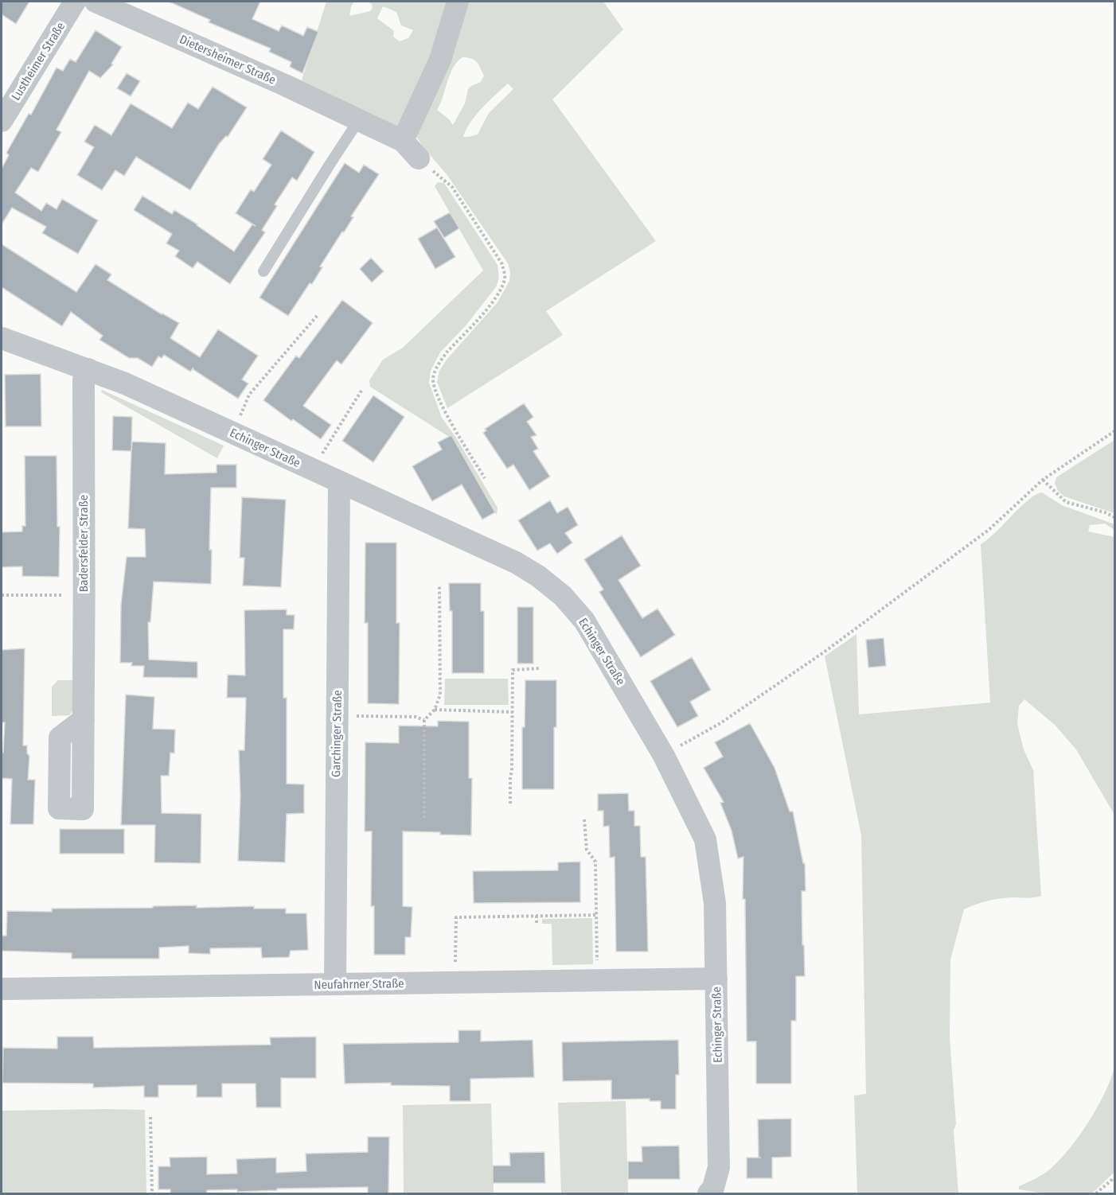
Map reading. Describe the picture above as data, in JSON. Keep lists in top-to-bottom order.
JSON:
{
  "streets": {
    "street": [
      "Dietersheimer Straße",
      "Lustheimer Straße",
      "Echinger Straße",
      "Badersfelder Straße",
      "Garchinger Straße",
      "Neufahrner Straße"
    ]
  },
  "crossings": [
    ["Echinger Straße", "Badersfelder Straße"],
    ["Echinger Straße", "Garchinger Straße"],
    ["Echinger Straße", "Neufahrner Straße"],
    ["Garchinger Straße", "Neufahrner Straße"]
  ]
}
